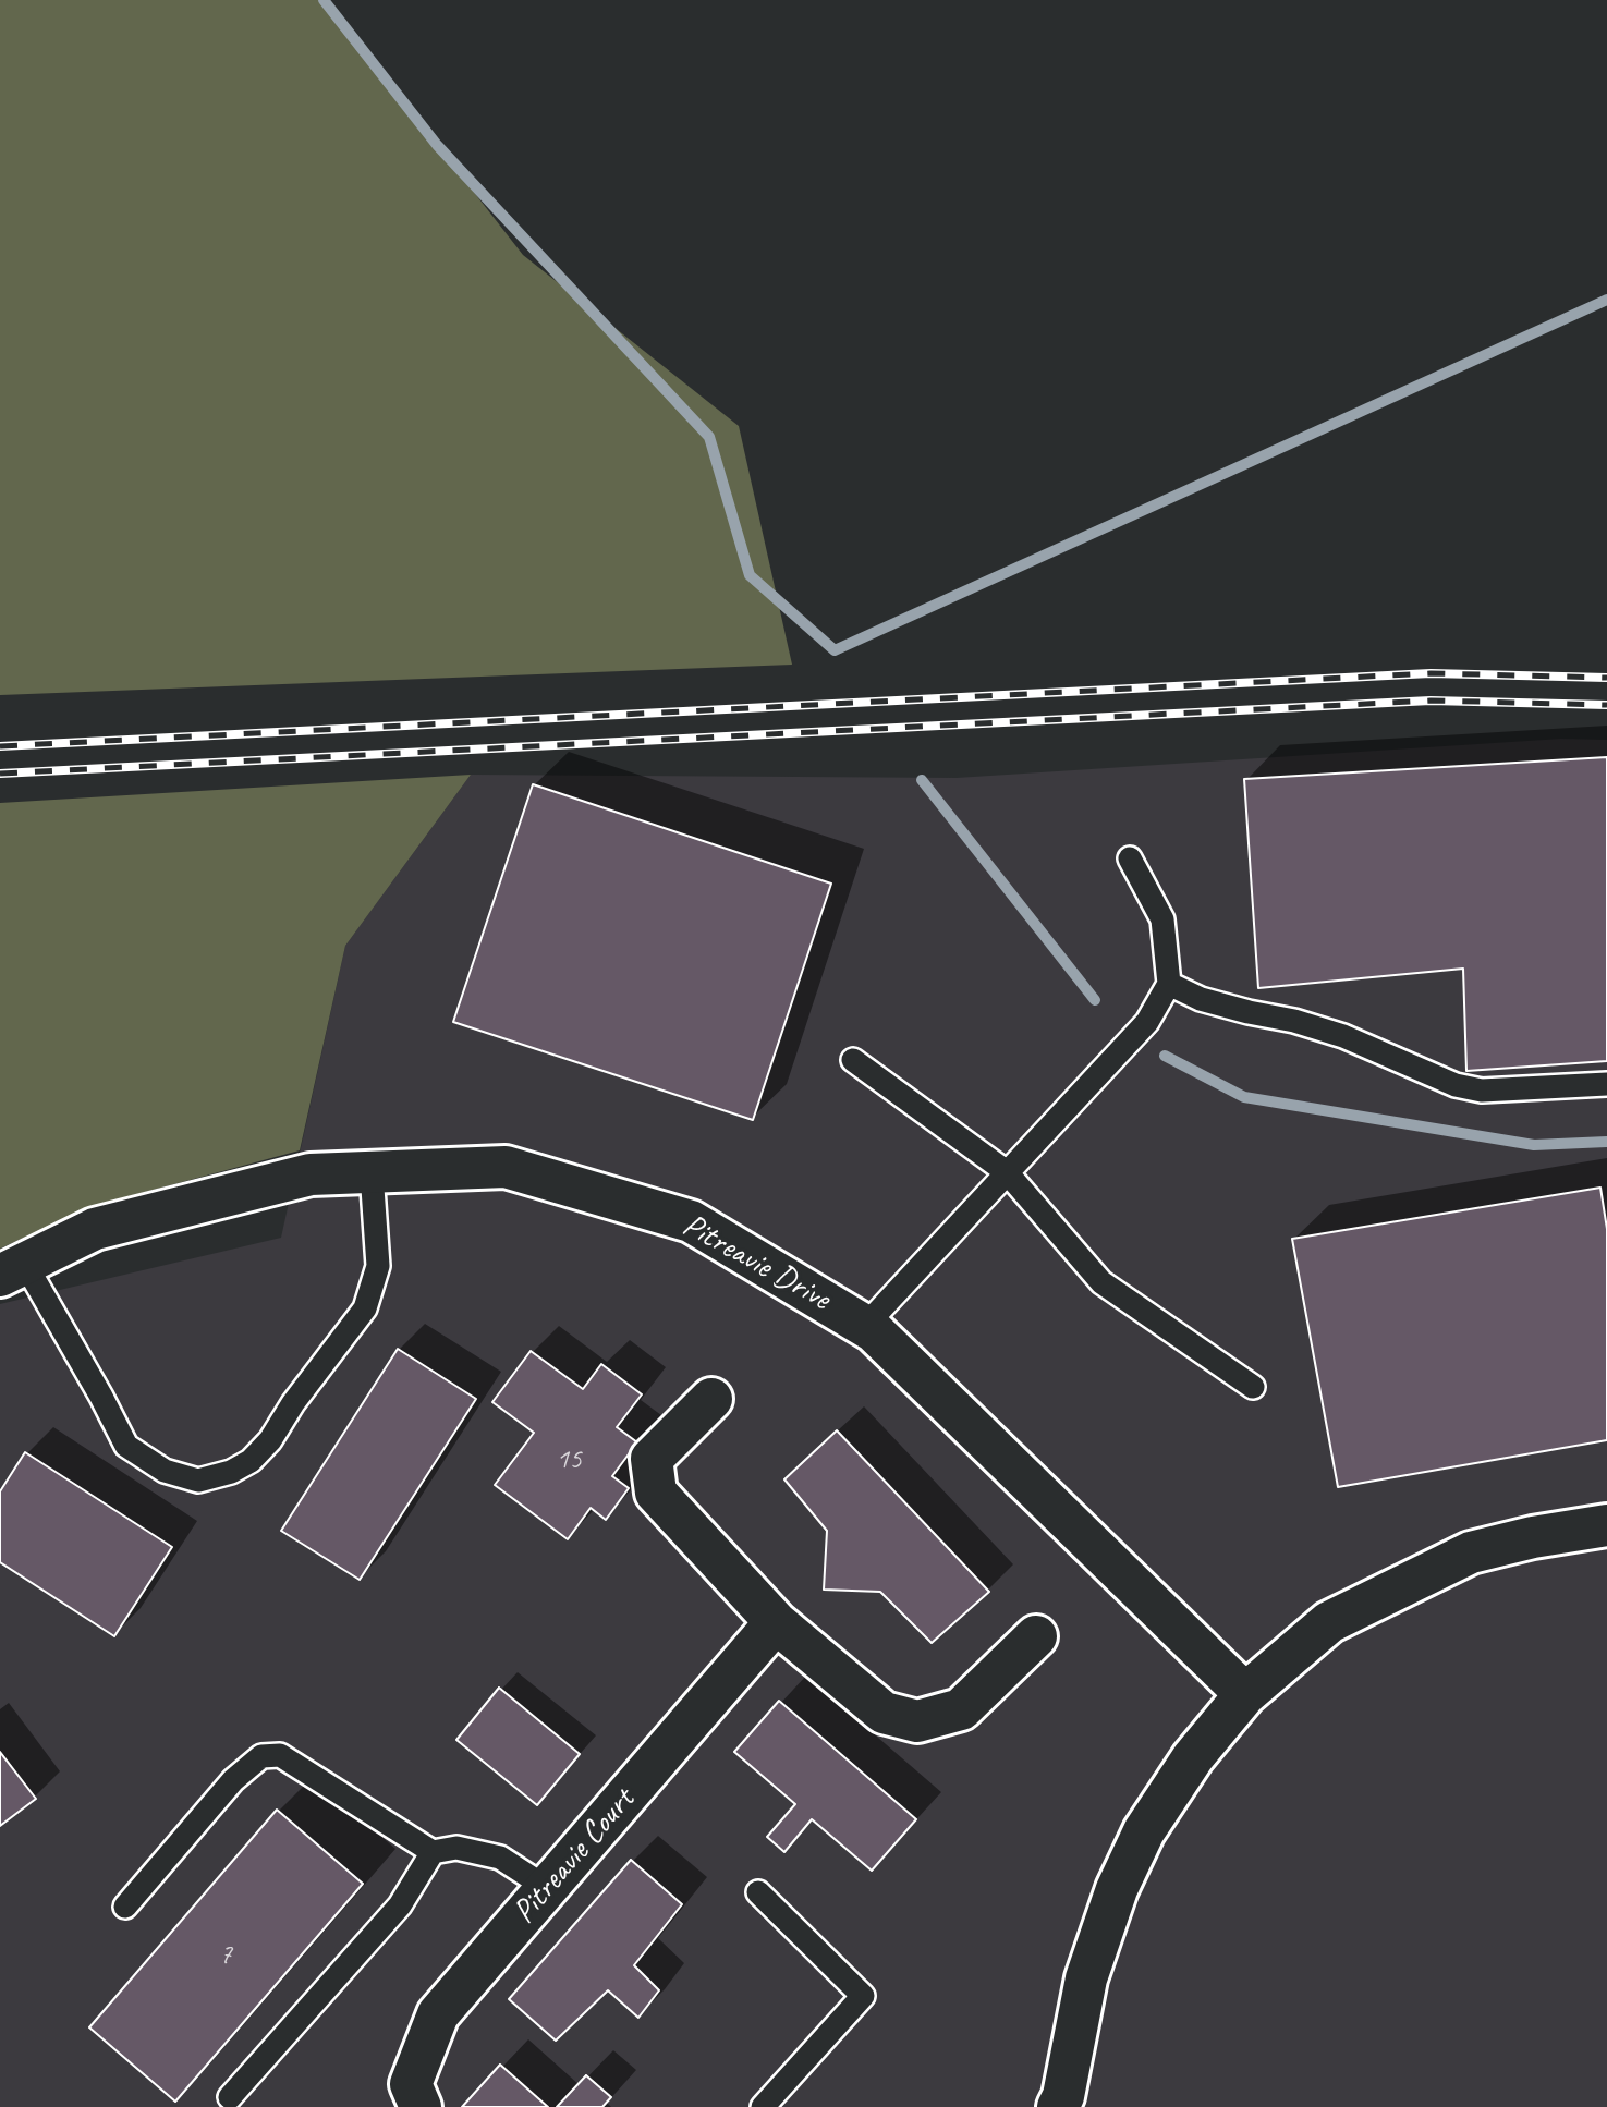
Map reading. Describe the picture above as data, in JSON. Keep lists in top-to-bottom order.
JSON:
{
  "streets": {
    "street": ["Pitreavie Drive", "Pitreavie Court"]
  },
  "house_numbers": ["15", "7"]
}
